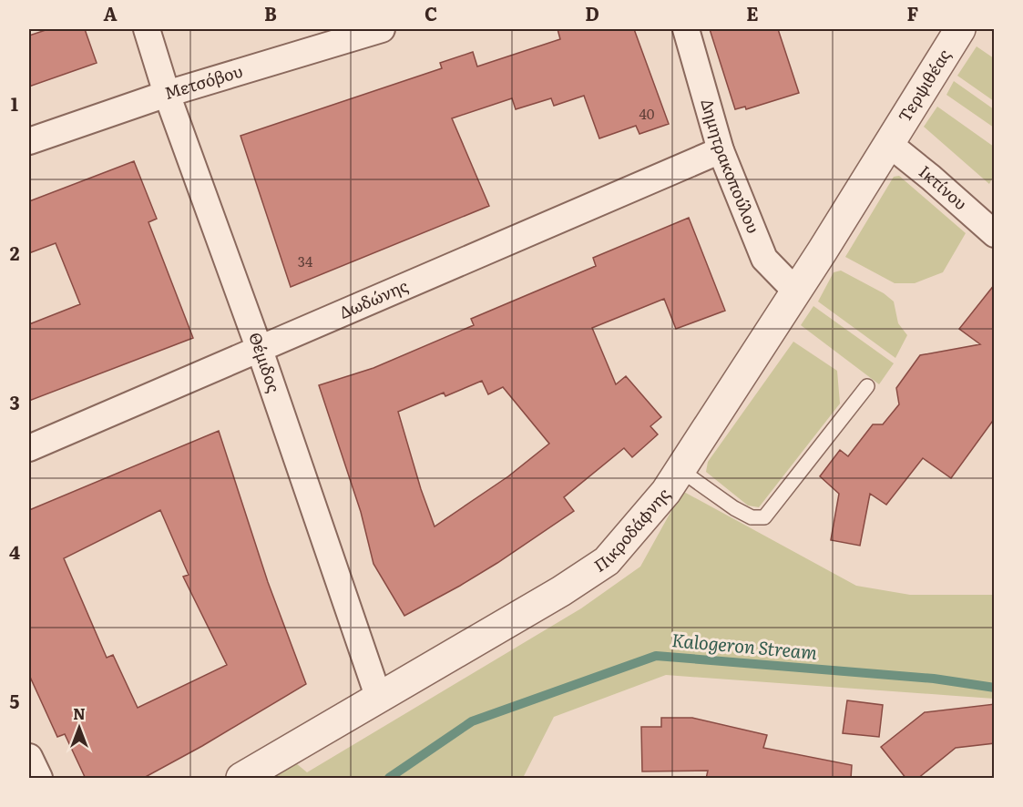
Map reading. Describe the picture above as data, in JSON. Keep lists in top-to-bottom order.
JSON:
{
  "streets": {
    "street": [
      "Μετσόβου",
      "Τερψιθέας",
      "Δημητρακοπούλου",
      "Ικτίνου",
      "Δωδώνης",
      "Θέμιδος",
      "Πικροδάφνης"
    ]
  },
  "crossings": [
    ["Μετσόβου", "Θέμιδος"],
    ["Τερψιθέας", "Ικτίνου"],
    ["Τερψιθέας", "Πικροδάφνης"],
    ["Δημητρακοπούλου", "Δωδώνης"],
    ["Δημητρακοπούλου", "Πικροδάφνης"],
    ["Ικτίνου", "Πικροδάφνης"],
    ["Δωδώνης", "Θέμιδος"],
    ["Θέμιδος", "Πικροδάφνης"]
  ],
  "water": ["Kalogeron Stream"],
  "house_numbers": ["40", "34"],
  "north": "top",
  "grid": {
    "columns": [
      "A",
      "B",
      "C",
      "D",
      "E",
      "F"
    ],
    "rows": [
      "1",
      "2",
      "3",
      "4",
      "5"
    ]
  }
}
